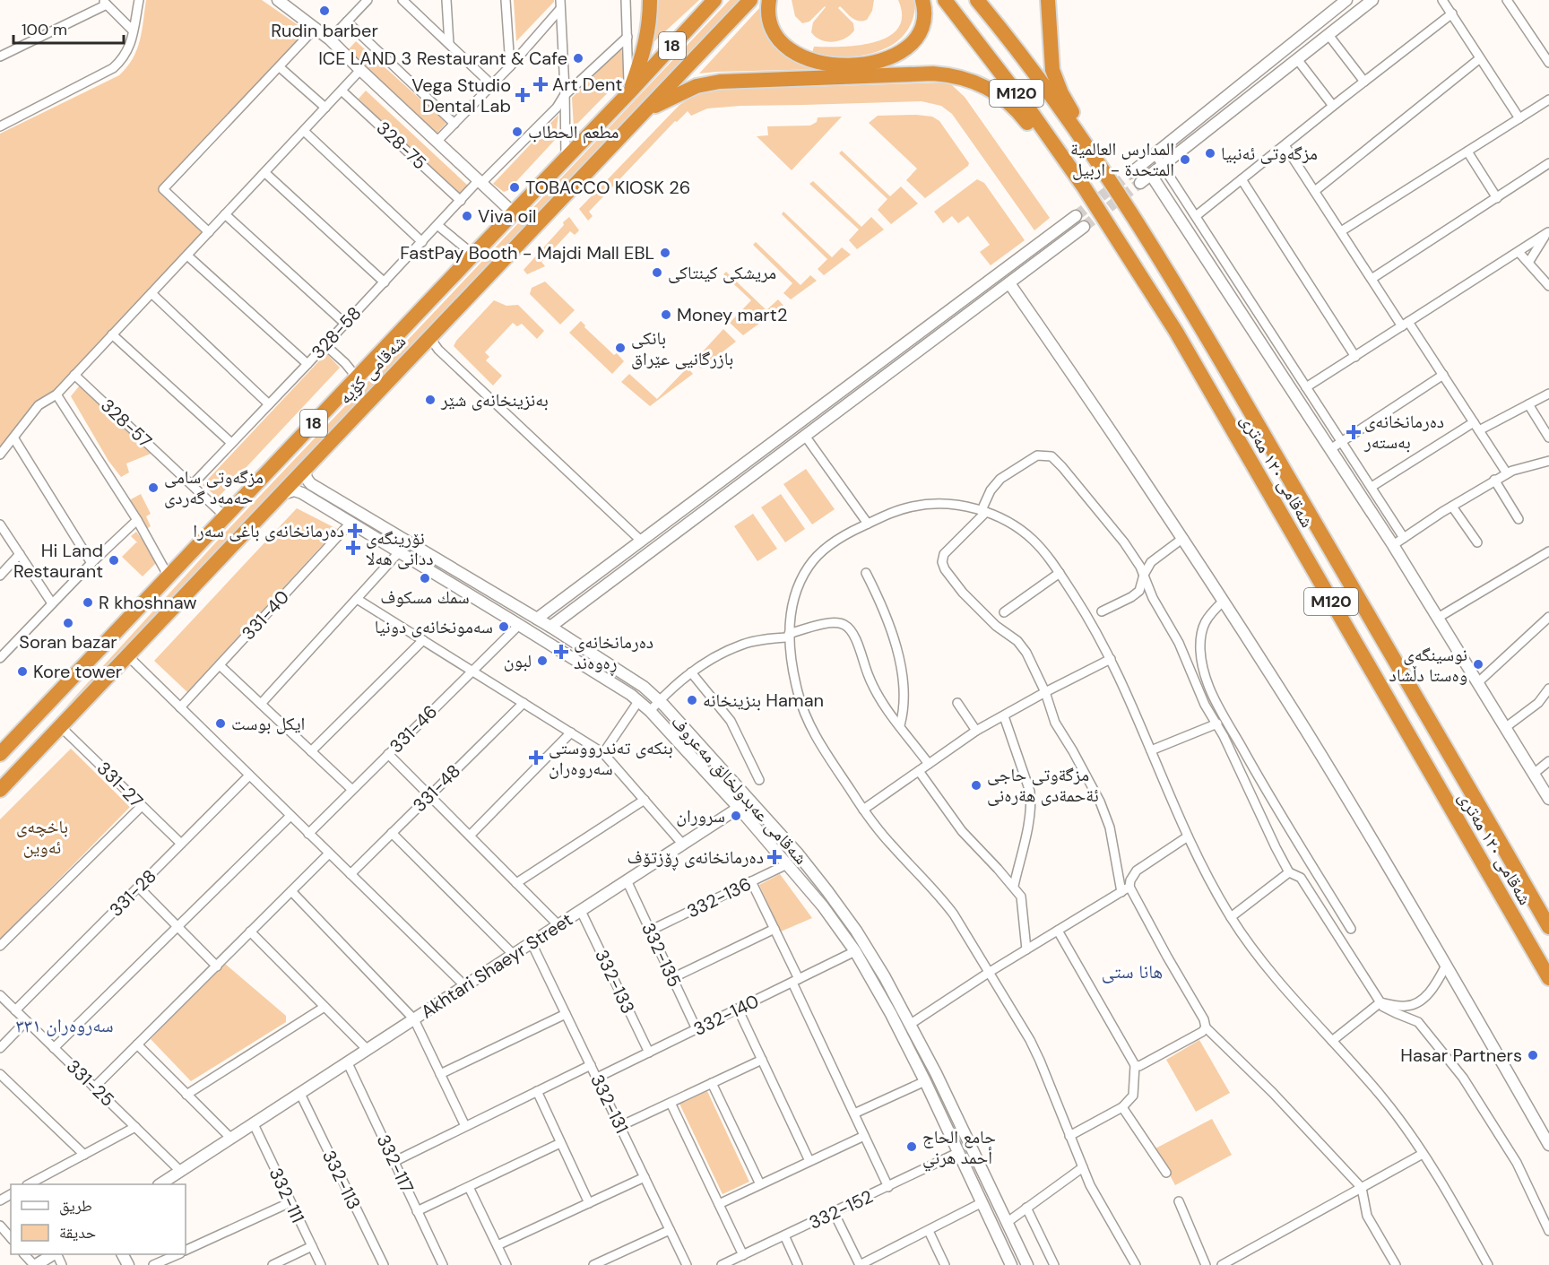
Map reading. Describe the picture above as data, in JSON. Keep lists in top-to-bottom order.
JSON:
{
  "streets": {
    "highway": [
      "18",
      "M120",
      "شەقامی کۆیە",
      "شەقامی ١٢٠ مەتری"
    ],
    "street": [
      "328-75",
      "328-58",
      "328-57",
      "331-40",
      "331-46",
      "331-27",
      "331-48",
      "شەقامی عەبدولخالق مەعروف",
      "331-28",
      "332-136",
      "332-135",
      "Akhtari Shaeyr Street",
      "332-133",
      "332-140",
      "331-25",
      "332-131",
      "332-117",
      "332-113",
      "332-111",
      "332-152"
    ]
  },
  "crossings": [
    ["328-75", "328-58"],
    ["328-58", "328-57"],
    ["شەقامی کۆیە", "328-57"],
    ["شەقامی کۆیە", "331-27"],
    ["شەقامی کۆیە", "شەقامی عەبدولخالق مەعروف"],
    ["331-40", "شەقامی عەبدولخالق مەعروف"],
    ["331-46", "شەقامی عەبدولخالق مەعروف"],
    ["331-27", "331-28"],
    ["شەقامی عەبدولخالق مەعروف", "332-136"],
    ["شەقامی عەبدولخالق مەعروف", "Akhtari Shaeyr Street"],
    ["شەقامی عەبدولخالق مەعروف", "332-140"],
    ["شەقامی عەبدولخالق مەعروف", "332-152"],
    ["331-28", "331-25"],
    ["332-136", "332-135"],
    ["332-135", "Akhtari Shaeyr Street"],
    ["332-135", "332-140"],
    ["Akhtari Shaeyr Street", "332-133"],
    ["Akhtari Shaeyr Street", "331-25"],
    ["Akhtari Shaeyr Street", "332-131"],
    ["Akhtari Shaeyr Street", "332-117"],
    ["Akhtari Shaeyr Street", "332-113"],
    ["Akhtari Shaeyr Street", "332-111"],
    ["332-133", "332-140"],
    ["332-140", "332-131"]
  ],
  "districts": ["هانا ستى", "سەروەران ٣٣١"],
  "parks": ["باخچەی ئەوین"],
  "places": {
    "other": [
      "Rudin barber",
      "ICE LAND 3 Restaurant & Cafe",
      "مطعم الحطاب",
      "مزگەوتی ئەنبیا",
      "المدارس العالمية المتحدة - اربيل",
      "TOBACCO KIOSK 26",
      "Viva oil",
      "FastPay Booth - Majdi Mall EBL",
      "مریشکی کینتاکی",
      "Money mart2",
      "بانکی بازرگانیی عێراق",
      "بەنزینخانەی شێر",
      "مزگەوتی سامی حەمەد گەردی",
      "Hi Land Restaurant",
      "سمك مسكوف",
      "R khoshnaw",
      "Soran bazar",
      "سەمونخانەی دونیا",
      "لبون",
      "نوسینگەی وەستا دڵشاد",
      "Kore tower",
      "بنزینخانە Haman",
      "ايكل بوست",
      "مزگةوتی حاجی ئةحمةدی هةرەنی",
      "سروران",
      "Hasar Partners",
      "جامع الحاج أحمد هرني"
    ],
    "health": [
      "Art Dent",
      "Vega Studio Dental Lab",
      "دەرمانخانەی بەستەر",
      "دەرمانخانەی باغی سەرا",
      "نۆرینگەی ددانی هەلا",
      "دەرمانخانەی ڕەوەند",
      "بنکەی تەندرووستی سەروەران",
      "دەرمانخانەی ڕۆزتۆف"
    ]
  },
  "legend": ["طريق", "حديقة"],
  "scale_bar": "100 m"
}
